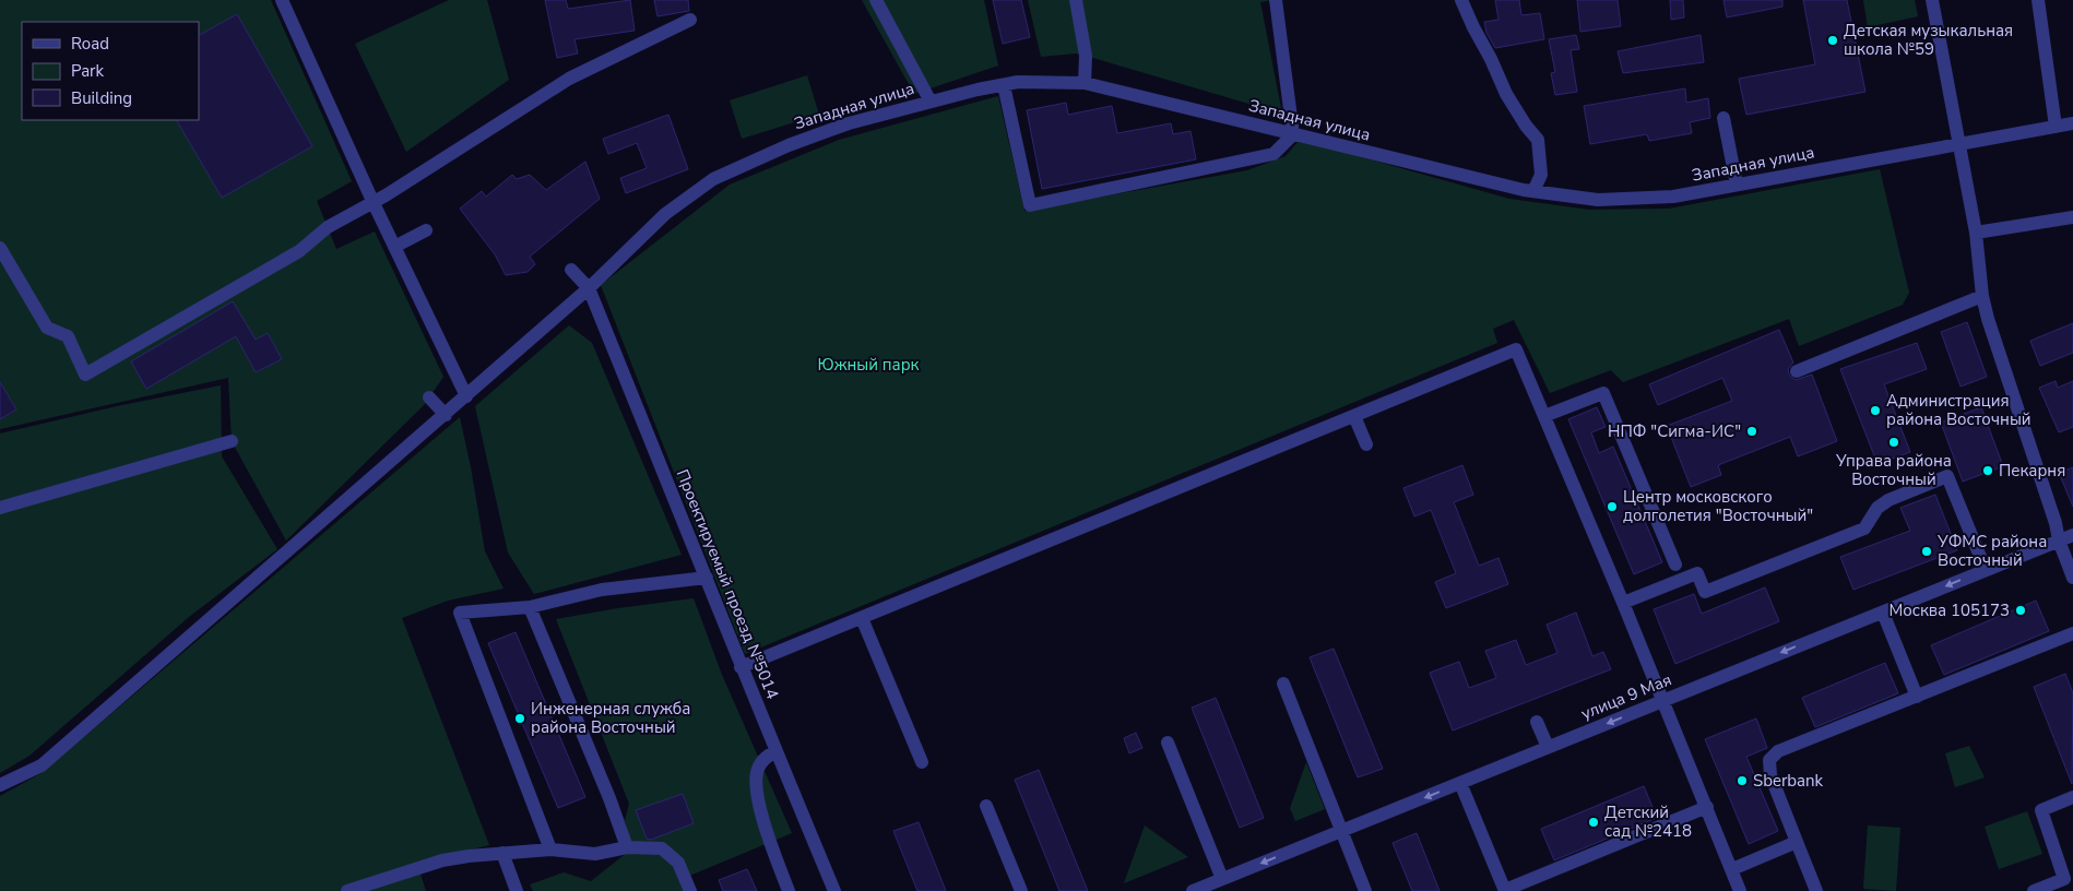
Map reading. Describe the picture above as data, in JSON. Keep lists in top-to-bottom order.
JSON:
{
  "streets": {
    "street": ["Западная улица", "Проектируемый проезд №5014", "улица 9 Мая"]
  },
  "crossings": [
    ["Западная улица", "Проектируемый проезд №5014"]
  ],
  "parks": ["Южный парк"],
  "places": [
    "Детская музыкальная школа №59",
    "Администрация района Восточный",
    "НПФ \"Сигма-ИС\"",
    "Управа района Восточный",
    "Пекарня",
    "Центр московского долголетия \"Восточный\"",
    "УФМС района Восточный",
    "Москва 105173",
    "Инженерная служба района Восточный",
    "Sberbank",
    "Детский сад №2418"
  ],
  "legend": ["Road", "Park", "Building"]
}
